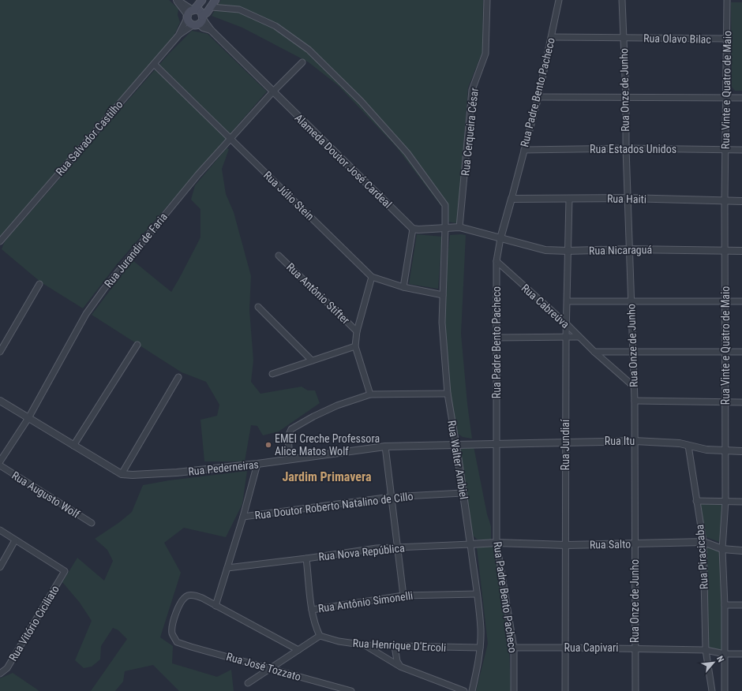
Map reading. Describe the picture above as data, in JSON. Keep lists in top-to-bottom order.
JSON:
{
  "streets": {
    "street": [
      "Rua Olavo Bilac",
      "Rua Onze de Junho",
      "Rua Vinte e Quatro de Maio",
      "Rua Padre Bento Pacheco",
      "Rua Cerqueira César",
      "Rua Salvador Castilho",
      "Rua Estados Unidos",
      "Alameda Doutor José Cardeal",
      "Rua Júlio Stein",
      "Rua Haiti",
      "Rua Jurandir de Faria",
      "Rua Nicaraguá",
      "Rua Antônio Stifter",
      "Rua Cabreúva",
      "Rua Itu",
      "Rua Jundiaí",
      "Rua Walter Ambiel",
      "Rua Pederneiras",
      "Rua Augusto Wolf",
      "Rua Doutor Roberto Natalino de Cillo",
      "Rua Salto",
      "Rua Nova República",
      "Rua Piracicaba",
      "Rua Antônio Simonelli",
      "Rua Vitório Ciciliato",
      "Rua Henrique D'Ercoli",
      "Rua Capivari",
      "Rua José Tozzato"
    ]
  },
  "crossings": [
    ["Rua Olavo Bilac", "Rua Onze de Junho"],
    ["Rua Olavo Bilac", "Rua Vinte e Quatro de Maio"],
    ["Rua Olavo Bilac", "Rua Padre Bento Pacheco"],
    ["Rua Onze de Junho", "Rua Estados Unidos"],
    ["Rua Onze de Junho", "Rua Haiti"],
    ["Rua Onze de Junho", "Rua Nicaraguá"],
    ["Rua Onze de Junho", "Rua Cabreúva"],
    ["Rua Onze de Junho", "Rua Itu"],
    ["Rua Onze de Junho", "Rua Salto"],
    ["Rua Onze de Junho", "Rua Capivari"],
    ["Rua Vinte e Quatro de Maio", "Rua Estados Unidos"],
    ["Rua Vinte e Quatro de Maio", "Rua Haiti"],
    ["Rua Vinte e Quatro de Maio", "Rua Nicaraguá"],
    ["Rua Vinte e Quatro de Maio", "Rua Itu"],
    ["Rua Vinte e Quatro de Maio", "Rua Salto"],
    ["Rua Vinte e Quatro de Maio", "Rua Capivari"],
    ["Rua Padre Bento Pacheco", "Rua Estados Unidos"],
    ["Rua Padre Bento Pacheco", "Rua Haiti"],
    ["Rua Padre Bento Pacheco", "Rua Nicaraguá"],
    ["Rua Padre Bento Pacheco", "Rua Cabreúva"],
    ["Rua Padre Bento Pacheco", "Rua Itu"],
    ["Rua Padre Bento Pacheco", "Rua Pederneiras"],
    ["Rua Padre Bento Pacheco", "Rua Salto"],
    ["Rua Padre Bento Pacheco", "Rua Nova República"],
    ["Rua Padre Bento Pacheco", "Rua Capivari"],
    ["Rua Salvador Castilho", "Alameda Doutor José Cardeal"],
    ["Rua Salvador Castilho", "Rua Júlio Stein"],
    ["Alameda Doutor José Cardeal", "Rua Jurandir de Faria"],
    ["Rua Júlio Stein", "Rua Jurandir de Faria"],
    ["Rua Júlio Stein", "Rua Walter Ambiel"],
    ["Rua Haiti", "Rua Jundiaí"],
    ["Rua Nicaraguá", "Rua Jundiaí"],
    ["Rua Cabreúva", "Rua Jundiaí"],
    ["Rua Itu", "Rua Jundiaí"],
    ["Rua Itu", "Rua Pederneiras"],
    ["Rua Itu", "Rua Piracicaba"],
    ["Rua Jundiaí", "Rua Salto"],
    ["Rua Jundiaí", "Rua Capivari"],
    ["Rua Walter Ambiel", "Rua Pederneiras"],
    ["Rua Walter Ambiel", "Rua Doutor Roberto Natalino de Cillo"],
    ["Rua Walter Ambiel", "Rua Nova República"],
    ["Rua Walter Ambiel", "Rua Antônio Simonelli"],
    ["Rua Walter Ambiel", "Rua Henrique D'Ercoli"],
    ["Rua Salto", "Rua Nova República"],
    ["Rua Salto", "Rua Piracicaba"],
    ["Rua Piracicaba", "Rua Capivari"]
  ],
  "districts": ["Jardim Primavera"],
  "places": ["EMEI Creche Professora Alice Matos Wolf"],
  "north": "top right"
}
